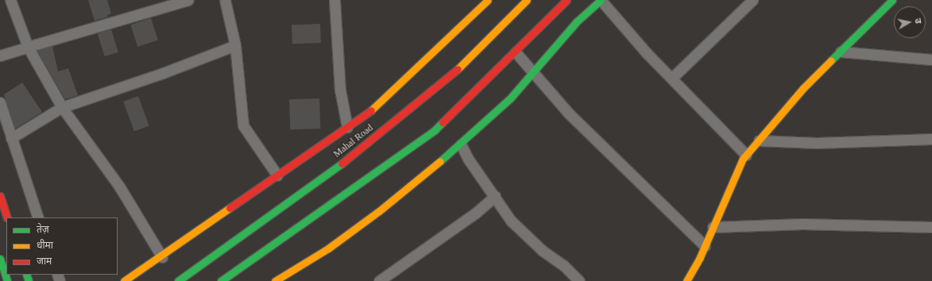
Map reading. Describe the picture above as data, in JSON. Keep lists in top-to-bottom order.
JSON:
{
  "streets": {
    "street": ["Mahal Road"]
  },
  "legend": ["तेज़", "धीमा", "जाम"],
  "north": "right"
}
